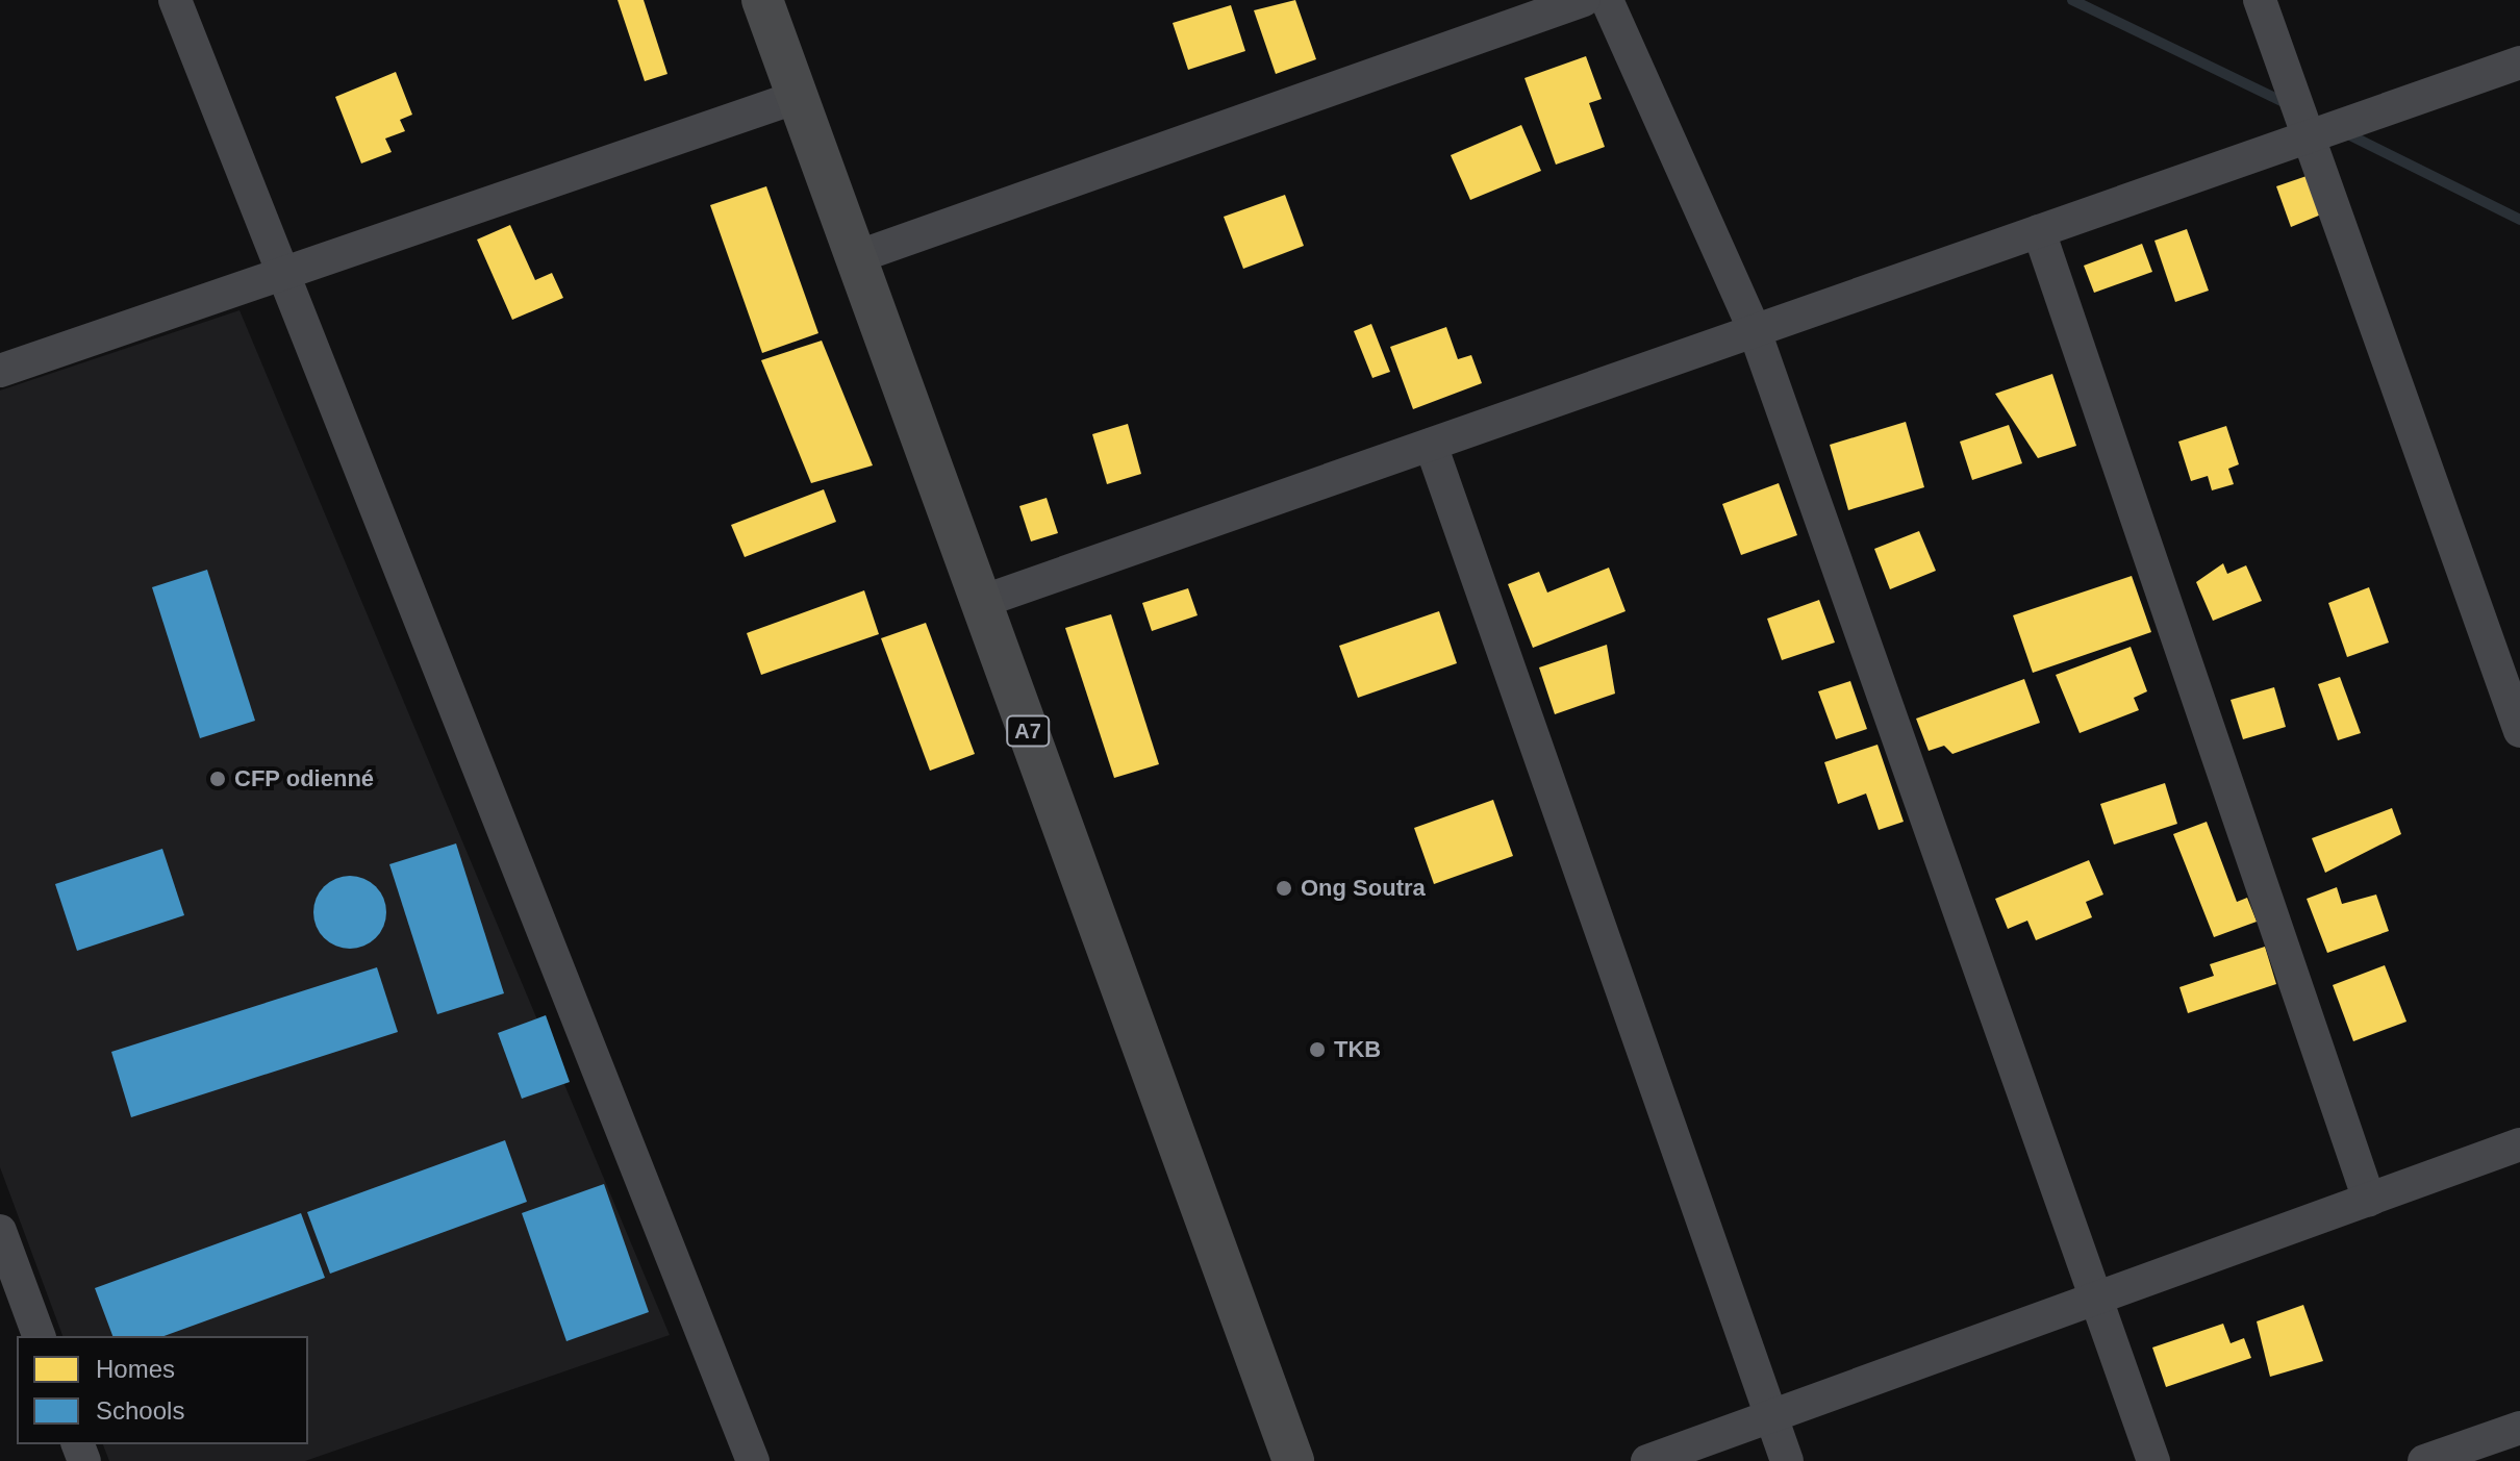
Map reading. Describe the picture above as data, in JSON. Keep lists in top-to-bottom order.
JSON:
{
  "streets": {
    "main road": ["A7"]
  },
  "places": ["CFP odienné", "Ong Soutra", "TKB"],
  "legend": ["Homes", "Schools"]
}
